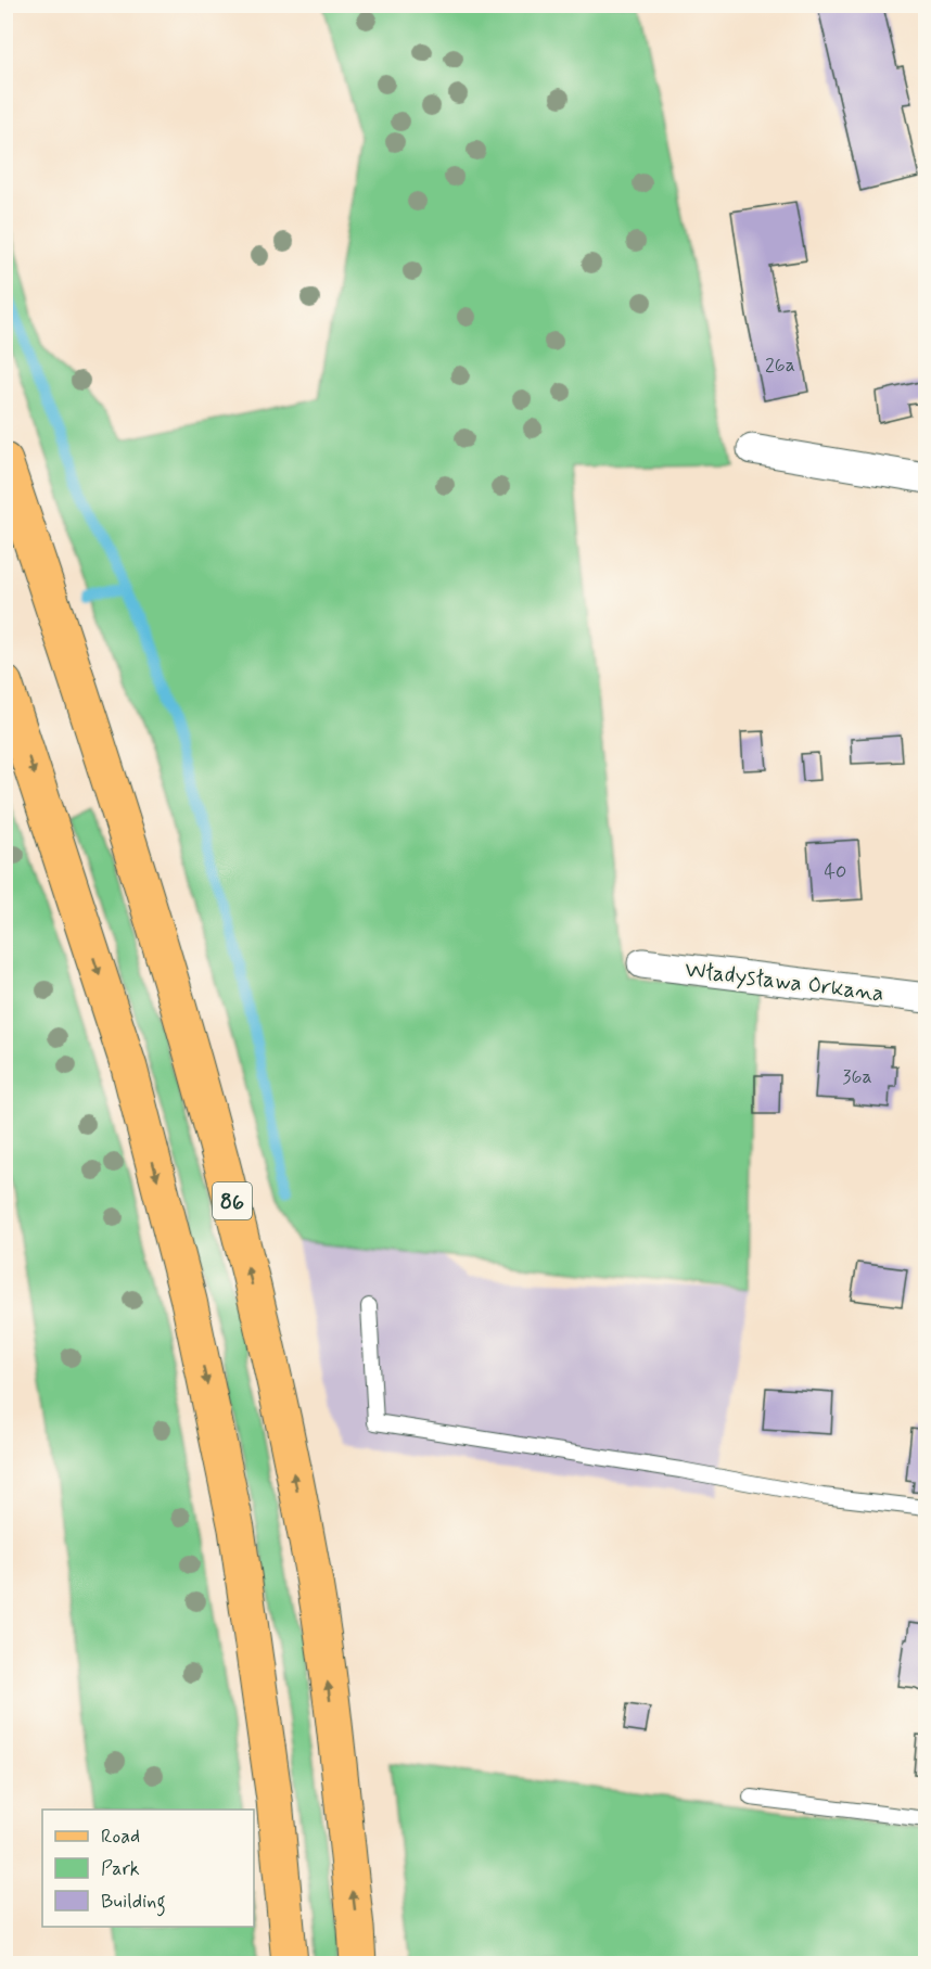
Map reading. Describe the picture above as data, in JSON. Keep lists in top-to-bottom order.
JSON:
{
  "streets": {
    "main road": ["86"],
    "street": ["Władysława Orkana"]
  },
  "house_numbers": ["26a", "40", "36a"],
  "legend": ["Road", "Park", "Building"]
}
